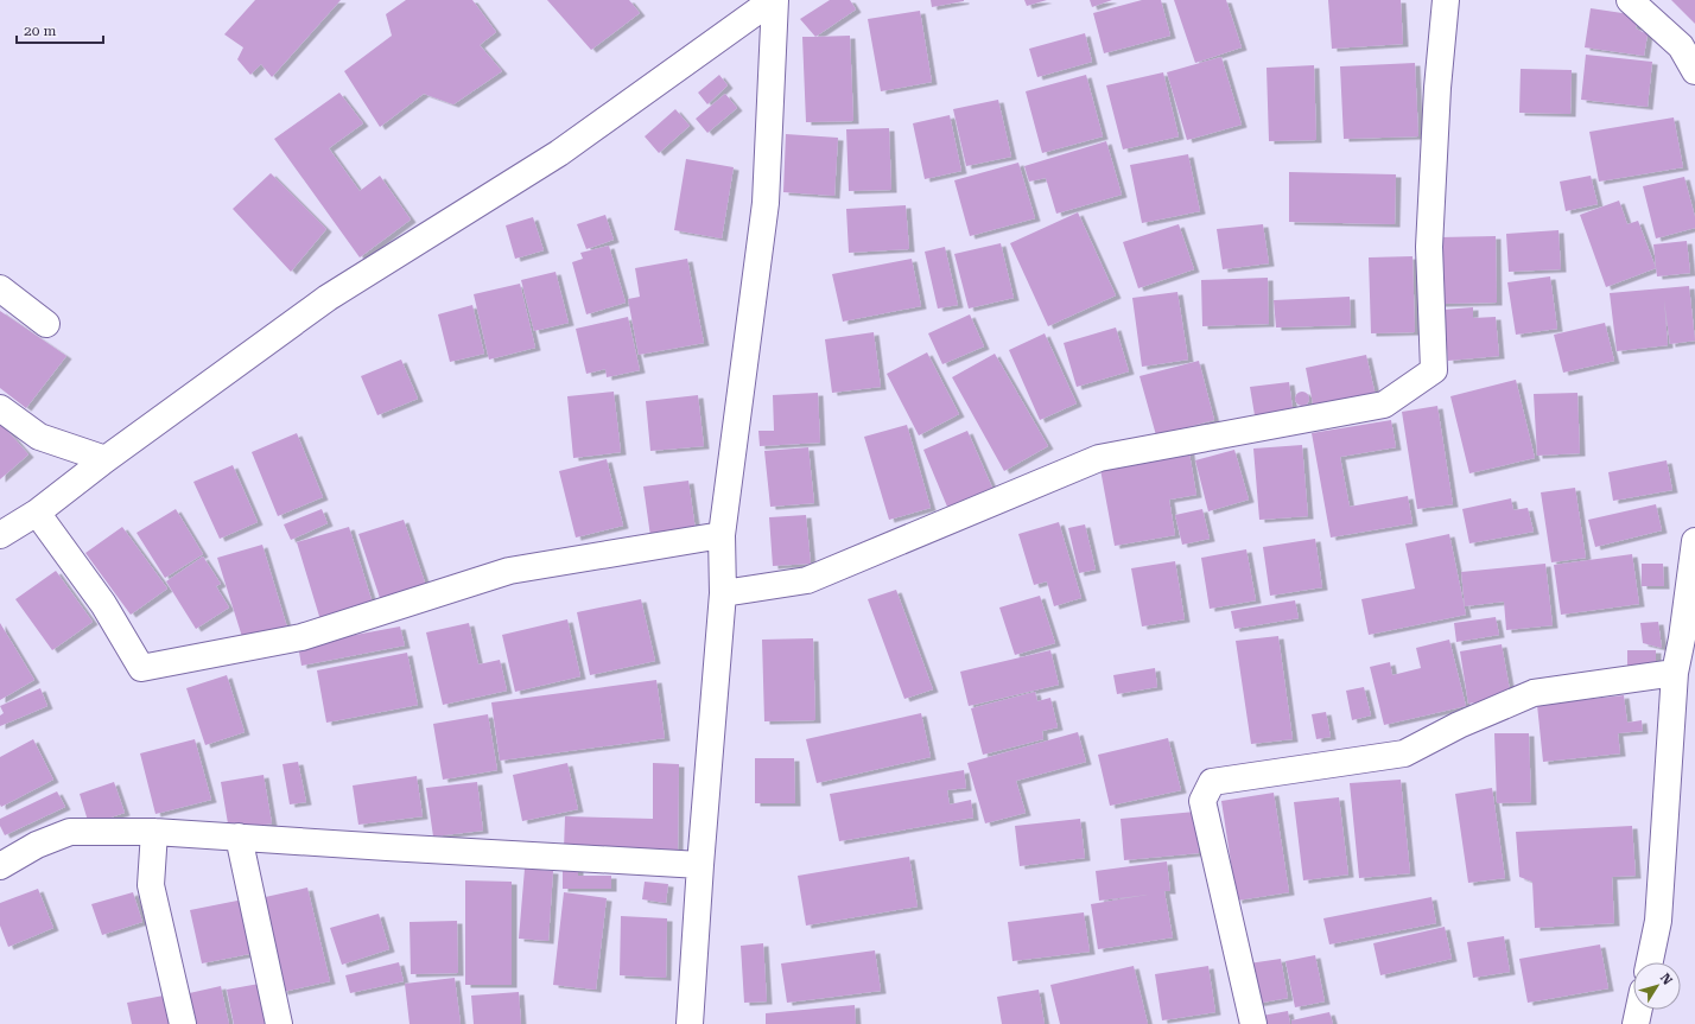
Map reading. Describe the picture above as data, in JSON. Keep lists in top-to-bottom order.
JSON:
{
  "scale_bar": "20 m",
  "north": "top right"
}
